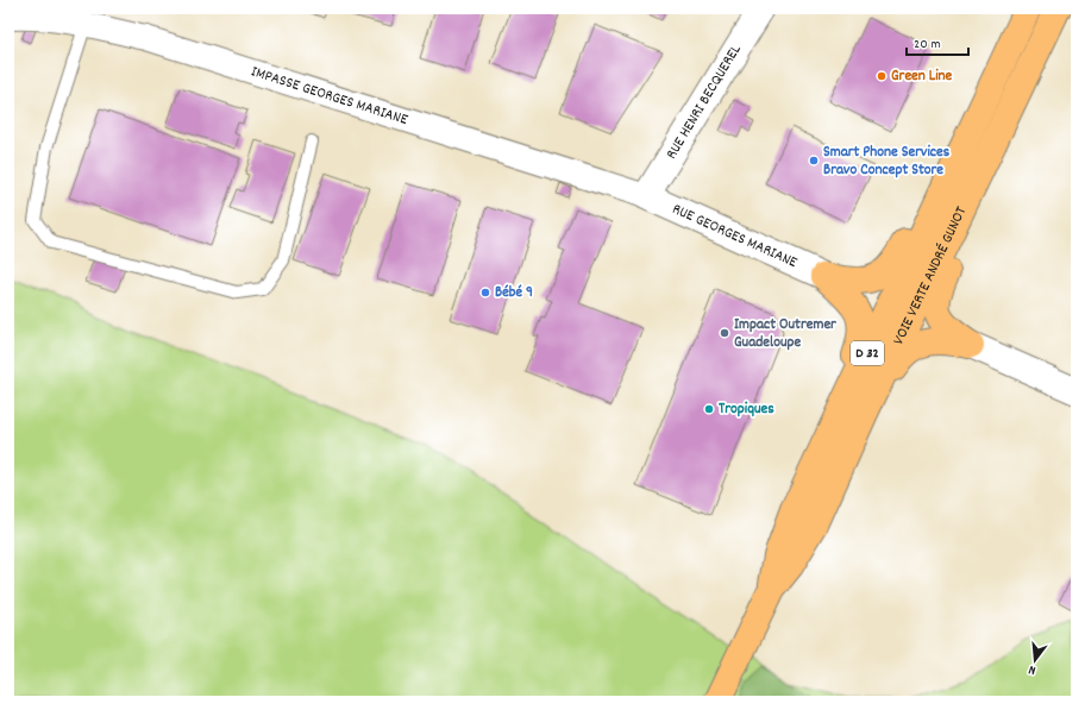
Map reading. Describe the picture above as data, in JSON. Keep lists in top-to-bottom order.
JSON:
{
  "streets": {
    "main road": ["VOIE VERTE ANDRÉ GUNOT", "D 32"],
    "street": ["IMPASSE GEORGES MARIANE", "RUE HENRI BECQUEREL", "RUE GEORGES MARIANE"]
  },
  "crossings": [
    ["IMPASSE GEORGES MARIANE", "RUE HENRI BECQUEREL"],
    ["IMPASSE GEORGES MARIANE", "RUE GEORGES MARIANE"],
    ["RUE HENRI BECQUEREL", "RUE GEORGES MARIANE"]
  ],
  "places": [
    "Green Line",
    "Smart Phone Services Bravo Concept Store",
    "Bébé 9",
    "Impact Outremer Guadeloupe",
    "Tropiques"
  ],
  "scale_bar": "20 m",
  "north": "bottom"
}
